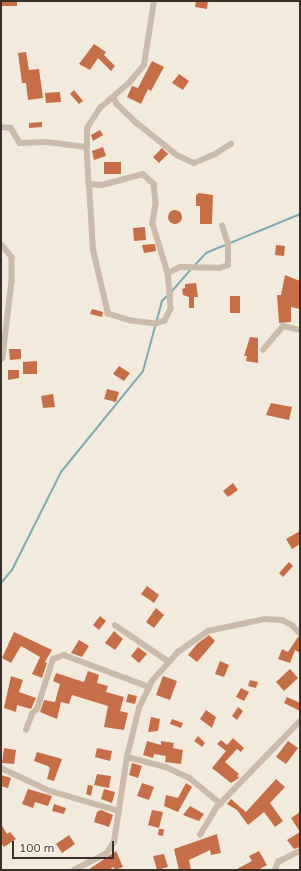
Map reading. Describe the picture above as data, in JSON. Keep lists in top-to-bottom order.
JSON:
{
  "scale_bar": "100 m"
}
